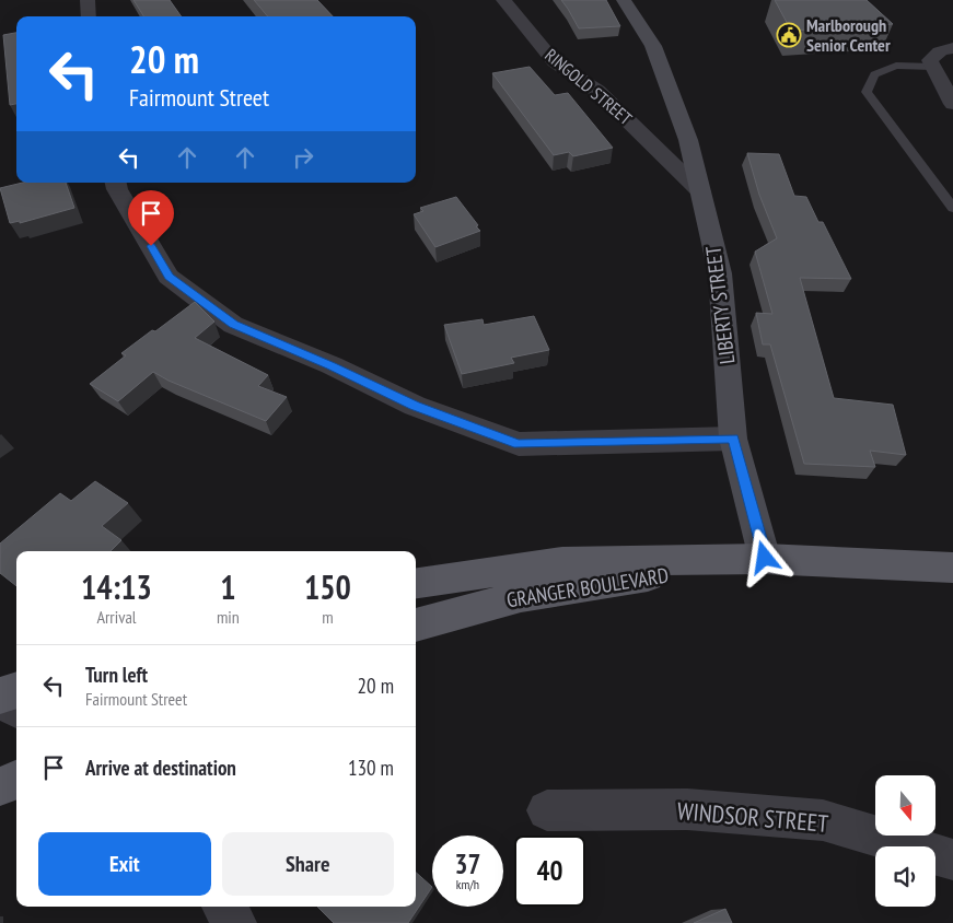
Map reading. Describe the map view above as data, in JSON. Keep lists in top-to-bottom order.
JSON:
{
  "streets": {
    "main road": ["GRANGER BOULEVARD"],
    "street": ["RINGOLD STREET", "LIBERTY STREET", "WINDSOR STREET"]
  },
  "crossings": [
    ["RINGOLD STREET", "LIBERTY STREET"],
    ["LIBERTY STREET", "GRANGER BOULEVARD"]
  ],
  "places": {
    "public building": ["Marlborough Senior Center"]
  },
  "north": "bottom",
  "page": {
    "turn": ["20 m", "Fairmount Street"],
    "eta": [
      "14:13",
      "Arrival",
      "1",
      "min",
      "150",
      "m"
    ],
    "list": [
      {
        "name": "Turn left",
        "note": "Fairmount Street",
        "value": "20 m"
      },
      {
        "name": "Arrive at destination",
        "value": "130 m"
      }
    ],
    "buttons": ["Exit", "Share"],
    "speed": "37 km/h",
    "limit": "40"
  }
}
